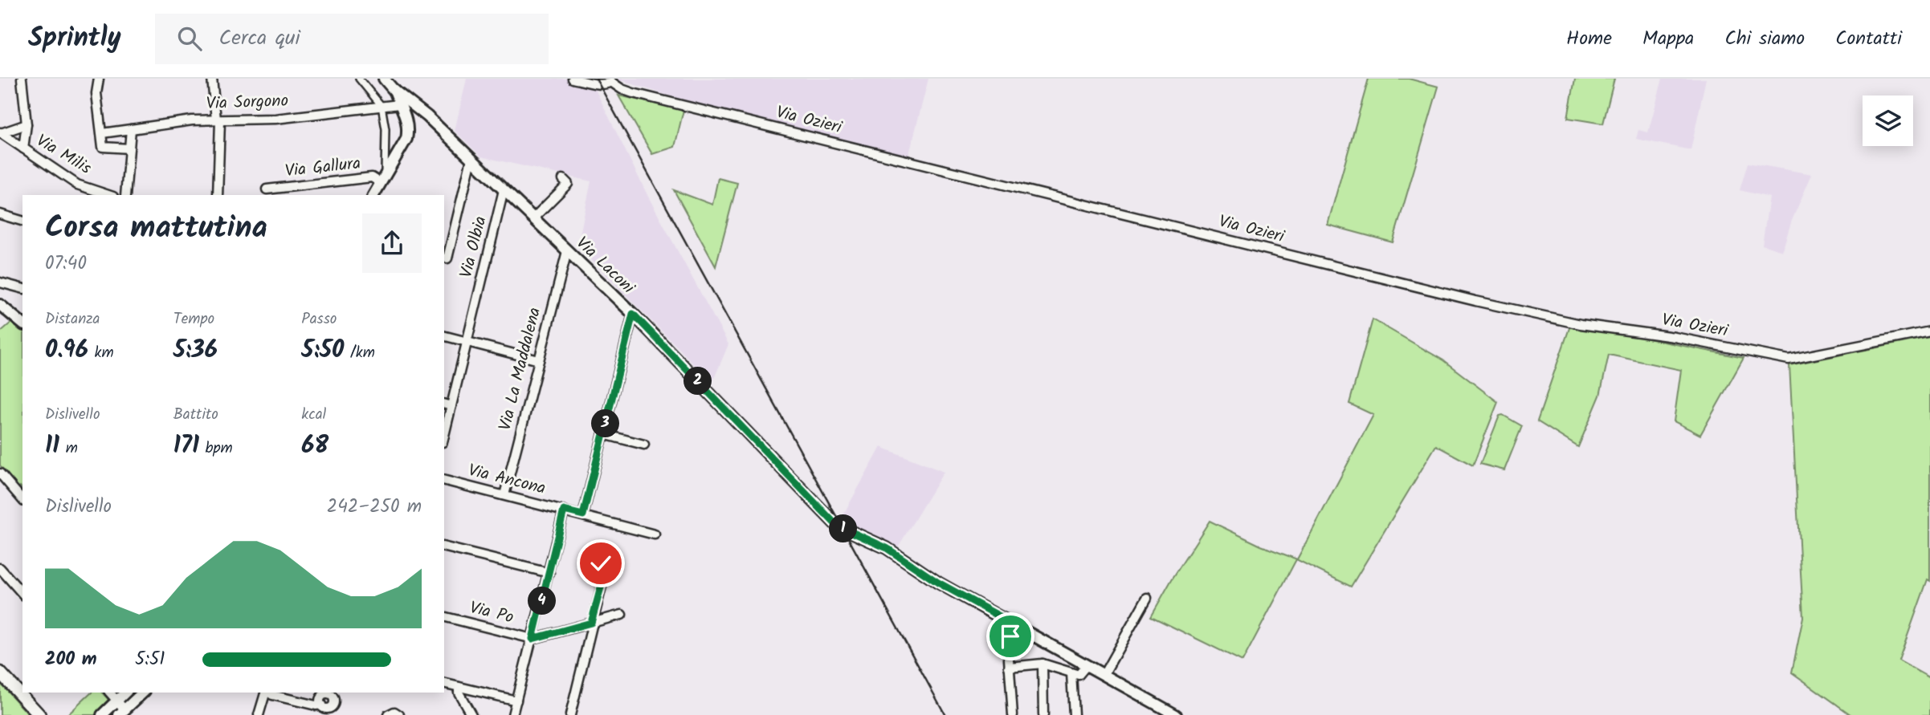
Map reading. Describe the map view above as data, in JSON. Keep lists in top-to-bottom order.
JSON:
{
  "streets": {
    "street": [
      "Via Sorgono",
      "Via Ozieri",
      "Via Milis",
      "Via Gallura",
      "Via Olbia",
      "Via Laconi",
      "Via La Maddalena",
      "Via Ancona",
      "Via Po"
    ]
  },
  "crossings": [
    ["Via Olbia", "Via Laconi"],
    ["Via Laconi", "Via La Maddalena"],
    ["Via La Maddalena", "Via Ancona"]
  ],
  "page": {
    "header": "Sprintly",
    "search": "Cerca qui",
    "nav": [
      "Home",
      "Mappa",
      "Chi siamo",
      "Contatti"
    ],
    "heading": ["Corsa mattutina", "07:40"],
    "stats": [
      ["Distanza", "0.96 km"],
      ["Tempo", "5:36"],
      ["Passo", "5:50 /km"],
      ["Dislivello", "11 m"],
      ["Battito", "171 bpm"],
      ["kcal", "68"]
    ],
    "pins": [
      "2",
      "3",
      "1",
      "4"
    ],
    "chart": ["Dislivello", "242–250 m"],
    "list": [
      {
        "name": "200 m",
        "note": "5:51"
      }
    ]
  }
}
